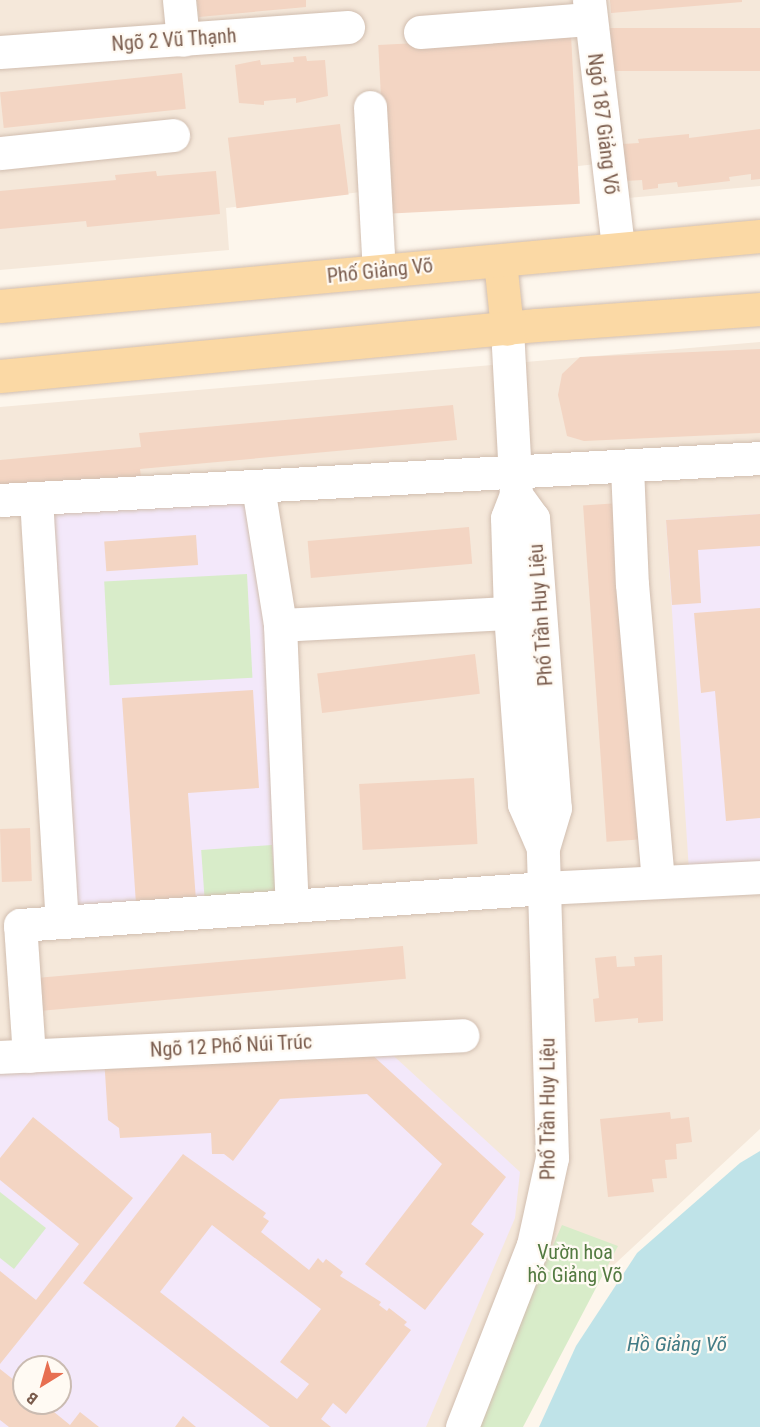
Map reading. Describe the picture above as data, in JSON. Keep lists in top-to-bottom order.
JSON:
{
  "streets": {
    "main road": ["Phố Giảng Võ"],
    "street": [
      "Ngõ 2 Vũ Thạnh",
      "Ngõ 187 Giảng Võ",
      "Phố Trần Huy Liệu",
      "Ngõ 12 Phố Núi Trúc"
    ]
  },
  "crossings": [
    ["Ngõ 187 Giảng Võ", "Phố Giảng Võ"]
  ],
  "water": ["Hồ Giảng Võ"],
  "parks": ["Vườn hoa hồ Giảng Võ"],
  "north": "bottom left"
}
